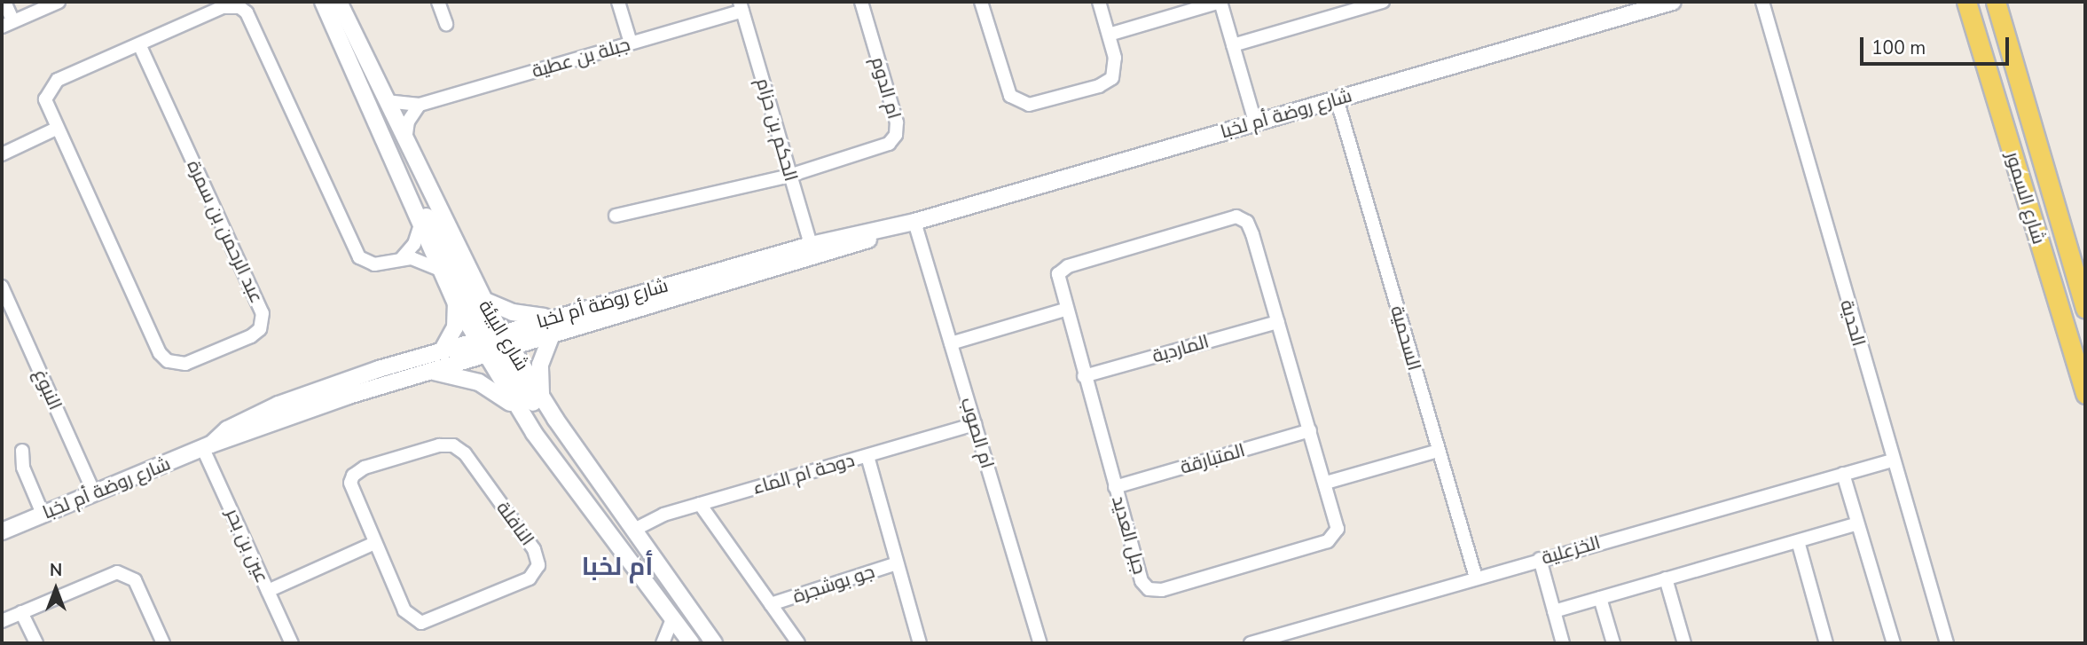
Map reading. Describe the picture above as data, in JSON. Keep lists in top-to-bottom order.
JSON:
{
  "streets": {
    "main road": ["شارع السمور"],
    "street": [
      "جبلة بن عطية",
      "ام الدوم",
      "شارع روضة أم لخبا",
      "الحكم بن حزام",
      "عبد الرحمن بن سمرة",
      "الحدية",
      "شارع البيئة",
      "السحمية",
      "الماردية",
      "النبوغ",
      "ام الصوب",
      "المتبارقة",
      "دوحة ام الماء",
      "النافلة",
      "جبل العديد",
      "عين بن بحر",
      "الخزعلية",
      "جو بوشجرة"
    ]
  },
  "crossings": [
    ["جبلة بن عطية", "الحكم بن حزام"],
    ["جبلة بن عطية", "شارع البيئة"],
    ["ام الدوم", "الحكم بن حزام"],
    ["شارع روضة أم لخبا", "الحكم بن حزام"],
    ["شارع روضة أم لخبا", "شارع البيئة"],
    ["شارع روضة أم لخبا", "السحمية"],
    ["شارع روضة أم لخبا", "النبوغ"],
    ["شارع روضة أم لخبا", "ام الصوب"],
    ["شارع روضة أم لخبا", "عين بن بحر"],
    ["عبد الرحمن بن سمرة", "شارع البيئة"],
    ["الحدية", "الخزعلية"],
    ["شارع البيئة", "دوحة ام الماء"],
    ["السحمية", "الخزعلية"],
    ["الماردية", "جبل العديد"],
    ["ام الصوب", "دوحة ام الماء"],
    ["المتبارقة", "جبل العديد"],
    ["دوحة ام الماء", "جو بوشجرة"]
  ],
  "districts": ["أم لخبا"],
  "scale_bar": "100 m",
  "north": "top"
}
